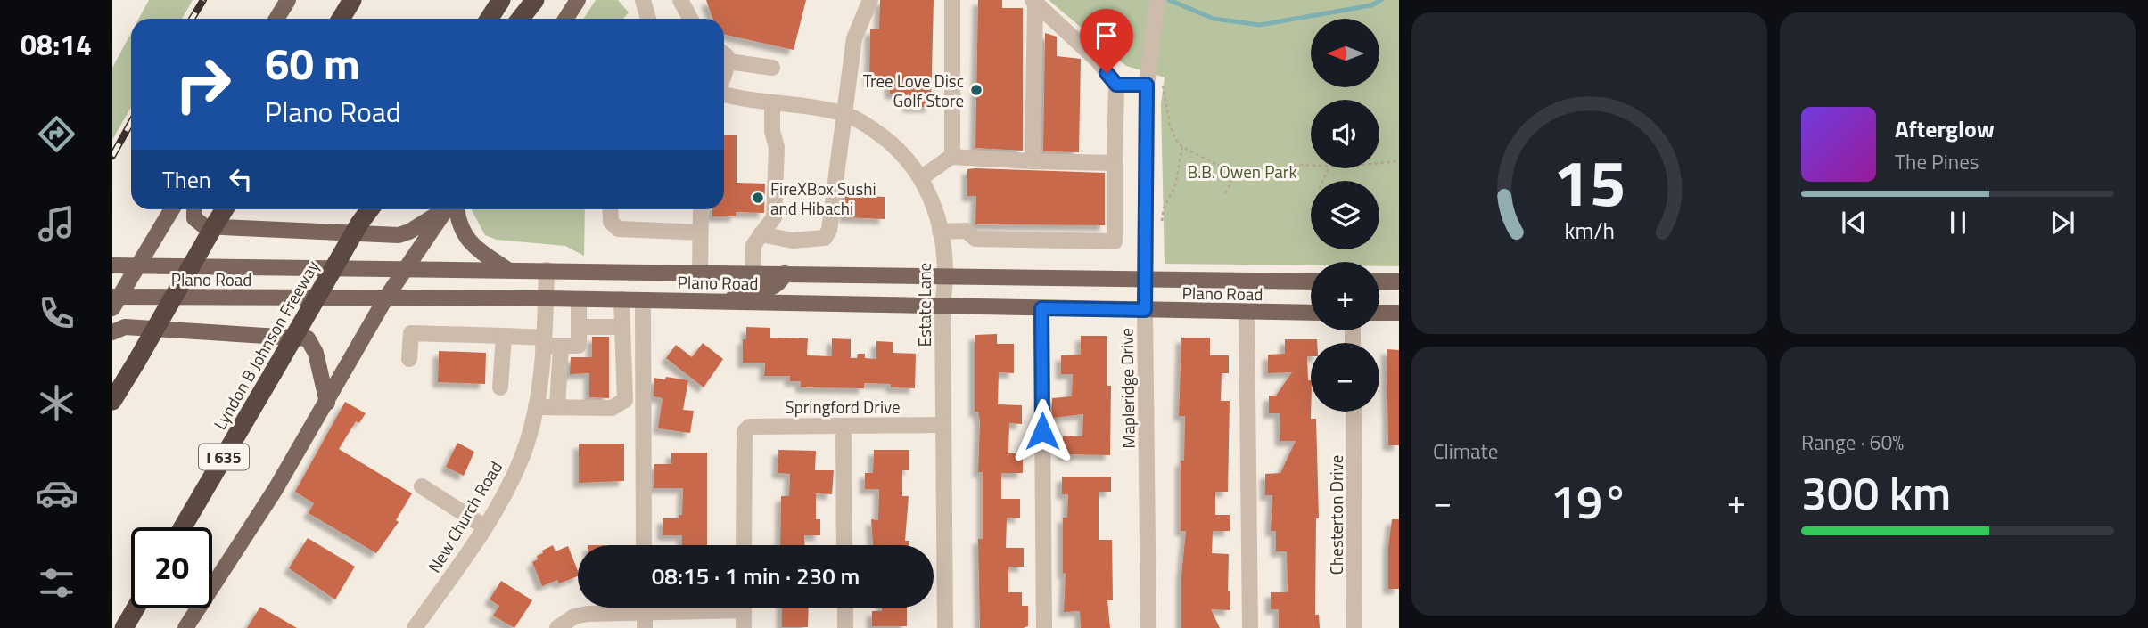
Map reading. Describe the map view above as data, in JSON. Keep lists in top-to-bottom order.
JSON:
{
  "streets": {
    "highway": ["Lyndon B Johnson Freeway", "I 635"],
    "main road": ["Plano Road"],
    "street": [
      "Estate Lane",
      "Mapleridge Drive",
      "Springford Drive",
      "Chesterton Drive",
      "New Church Road"
    ]
  },
  "crossings": [
    ["Plano Road", "Estate Lane"],
    ["Plano Road", "Mapleridge Drive"],
    ["Plano Road", "New Church Road"],
    ["Estate Lane", "Springford Drive"]
  ],
  "parks": ["B.B. Owen Park"],
  "places": ["Tree Love Disc Golf Store", "FireXBox Sushi and Hibachi"],
  "north": "left",
  "page": {
    "tabs": "08:14",
    "map_buttons": ["+", "−"],
    "turn": ["60 m", "Plano Road"],
    "song": ["Afterglow", "The Pines"],
    "then": "Then",
    "tile": [
      "Climate",
      ["Range · 60%", "300 km"]
    ],
    "heat": ["−", "19°", "+"],
    "limit": "20",
    "trip": "08:15 · 1 min · 230 m",
    "gauge": ["15", "km/h"]
  }
}
